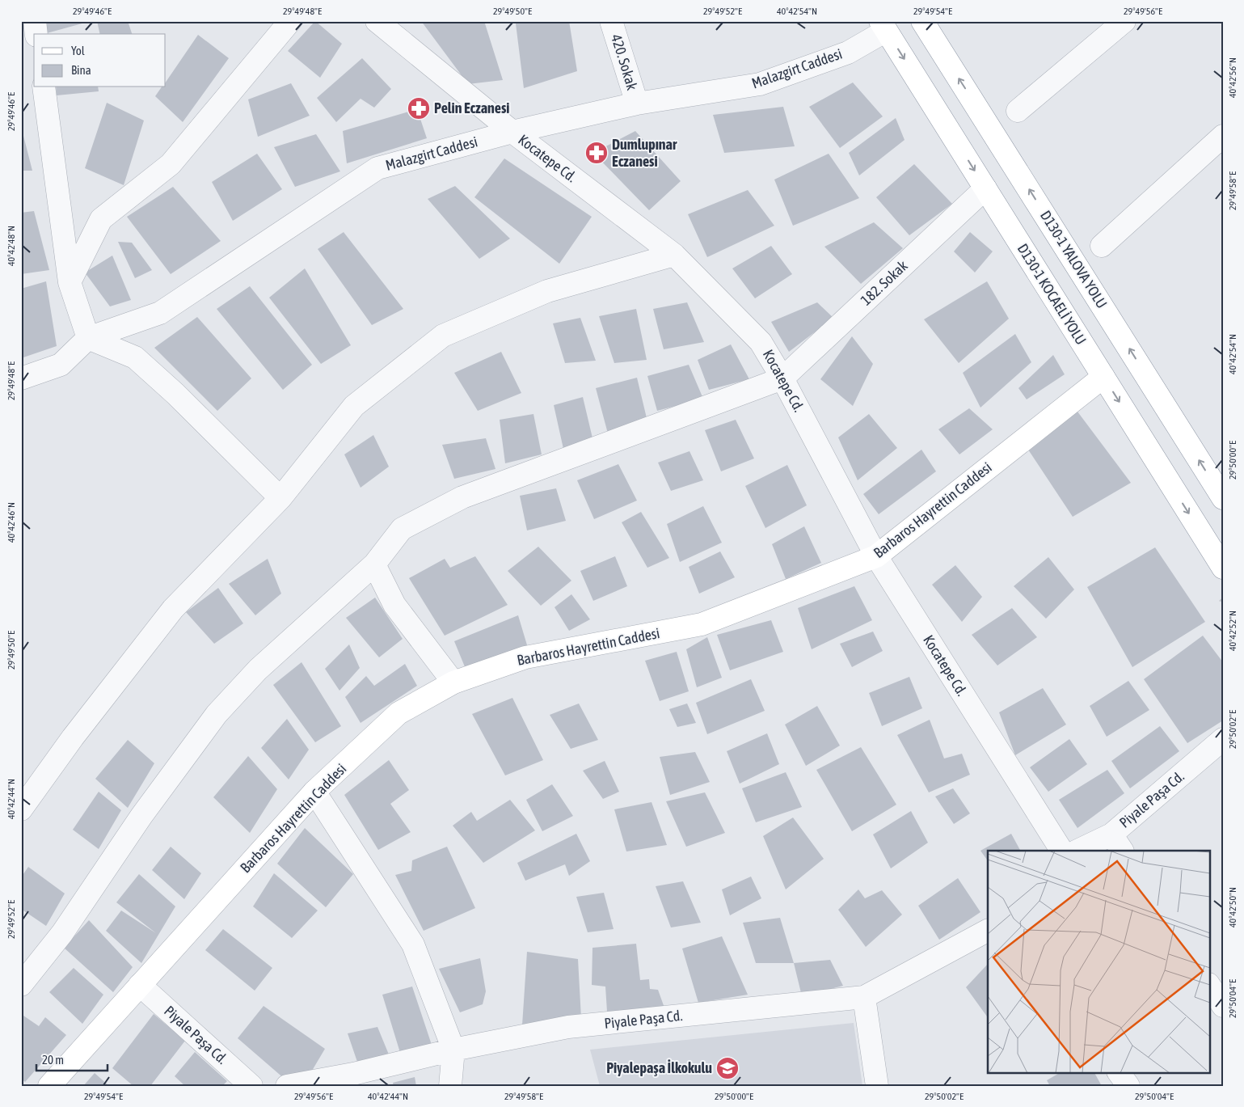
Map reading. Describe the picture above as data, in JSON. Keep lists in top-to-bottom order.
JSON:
{
  "streets": {
    "main road": ["D130-1 YALOVA YOLU", "D130-1 KOCAELİ YOLU", "Barbaros Hayrettin Caddesi"],
    "street": [
      "420. Sokak",
      "Malazgirt Caddesi",
      "Kocatepe Cd.",
      "182. Sokak",
      "Piyale Paşa Cd."
    ]
  },
  "crossings": [
    ["420. Sokak", "Malazgirt Caddesi"],
    ["Malazgirt Caddesi", "Kocatepe Cd."],
    ["Malazgirt Caddesi", "D130-1 KOCAELİ YOLU"],
    ["Kocatepe Cd.", "182. Sokak"],
    ["Kocatepe Cd.", "Barbaros Hayrettin Caddesi"],
    ["182. Sokak", "D130-1 KOCAELİ YOLU"],
    ["D130-1 KOCAELİ YOLU", "Barbaros Hayrettin Caddesi"],
    ["Barbaros Hayrettin Caddesi", "Piyale Paşa Cd."]
  ],
  "one_way": ["D130-1 YALOVA YOLU", "D130-1 KOCAELİ YOLU"],
  "places": {
    "pharmacy": ["Pelin Eczanesi", "Dumlupınar Eczanesi"],
    "school or university": ["Piyalepaşa İlkokulu"]
  },
  "legend": ["Yol", "Bina"],
  "scale_bar": "20 m",
  "coordinates": [
    "29°49'46\"E",
    "29°49'48\"E",
    "29°49'50\"E",
    "29°49'52\"E",
    "40°42'54\"N",
    "29°49'54\"E",
    "29°49'56\"E",
    "40°42'56\"N",
    "29°49'58\"E",
    "40°42'48\"N",
    "29°50'00\"E",
    "40°42'46\"N",
    "40°42'52\"N",
    "29°50'02\"E",
    "40°42'44\"N",
    "40°42'50\"N",
    "29°50'04\"E"
  ]
}
